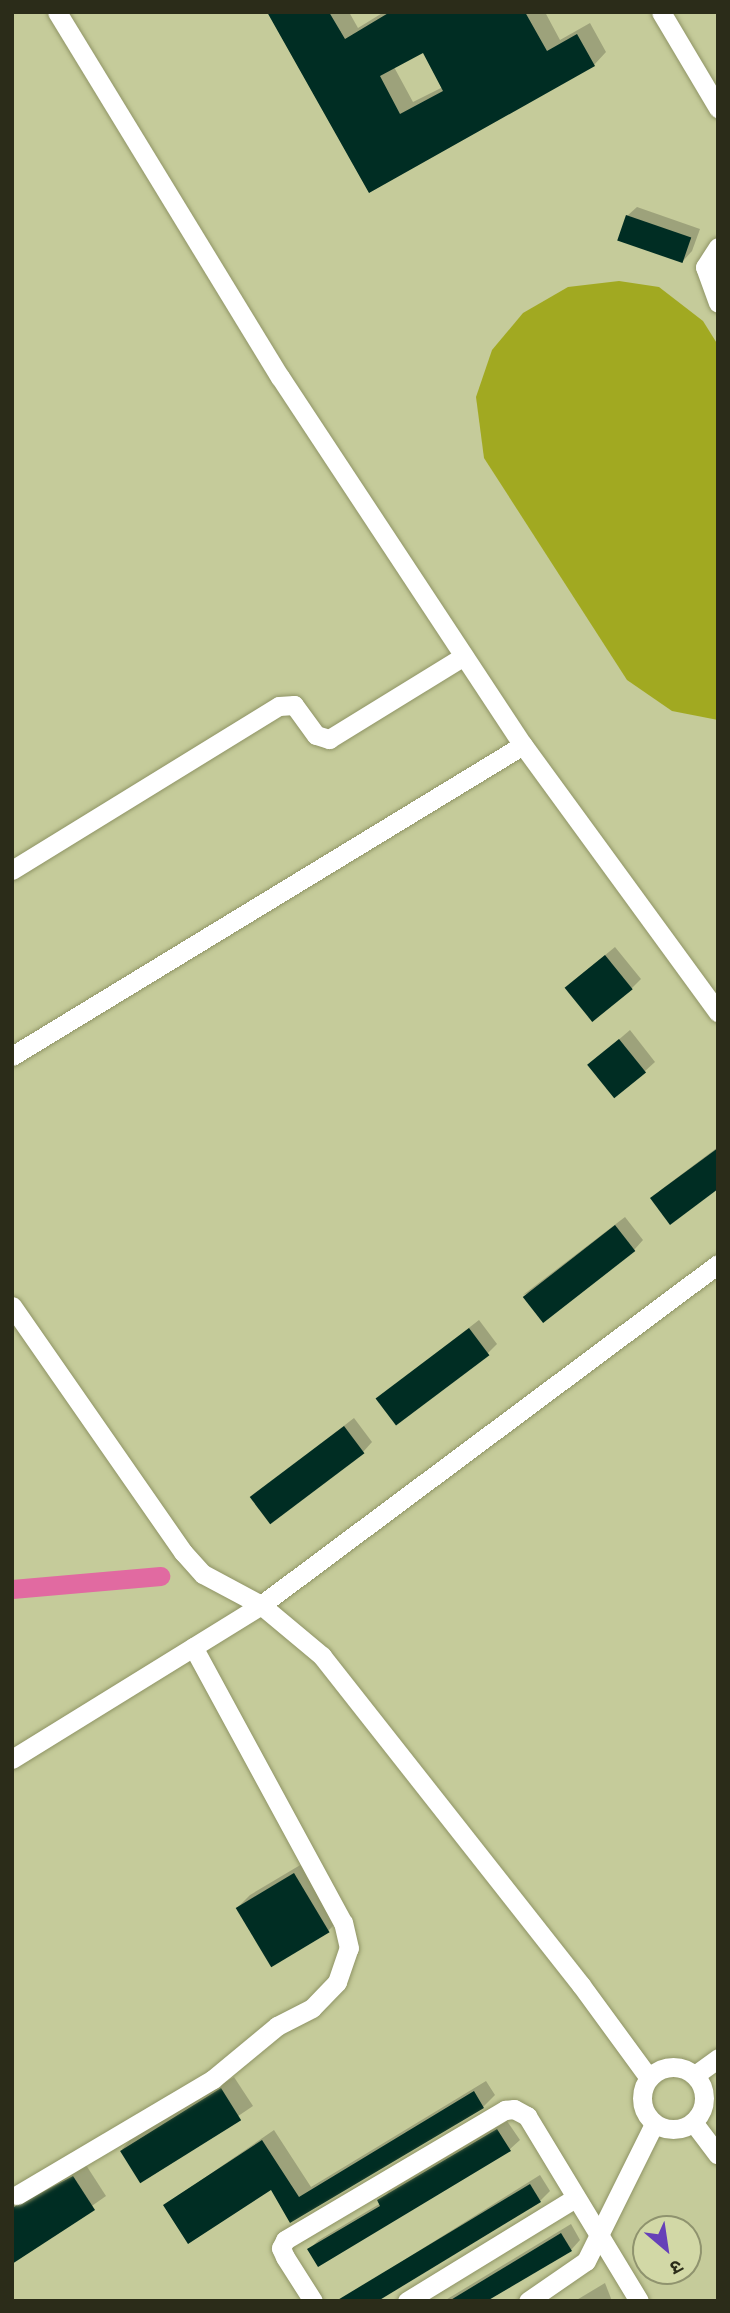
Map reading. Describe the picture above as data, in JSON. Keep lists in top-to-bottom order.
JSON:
{
  "north": "bottom right"
}
